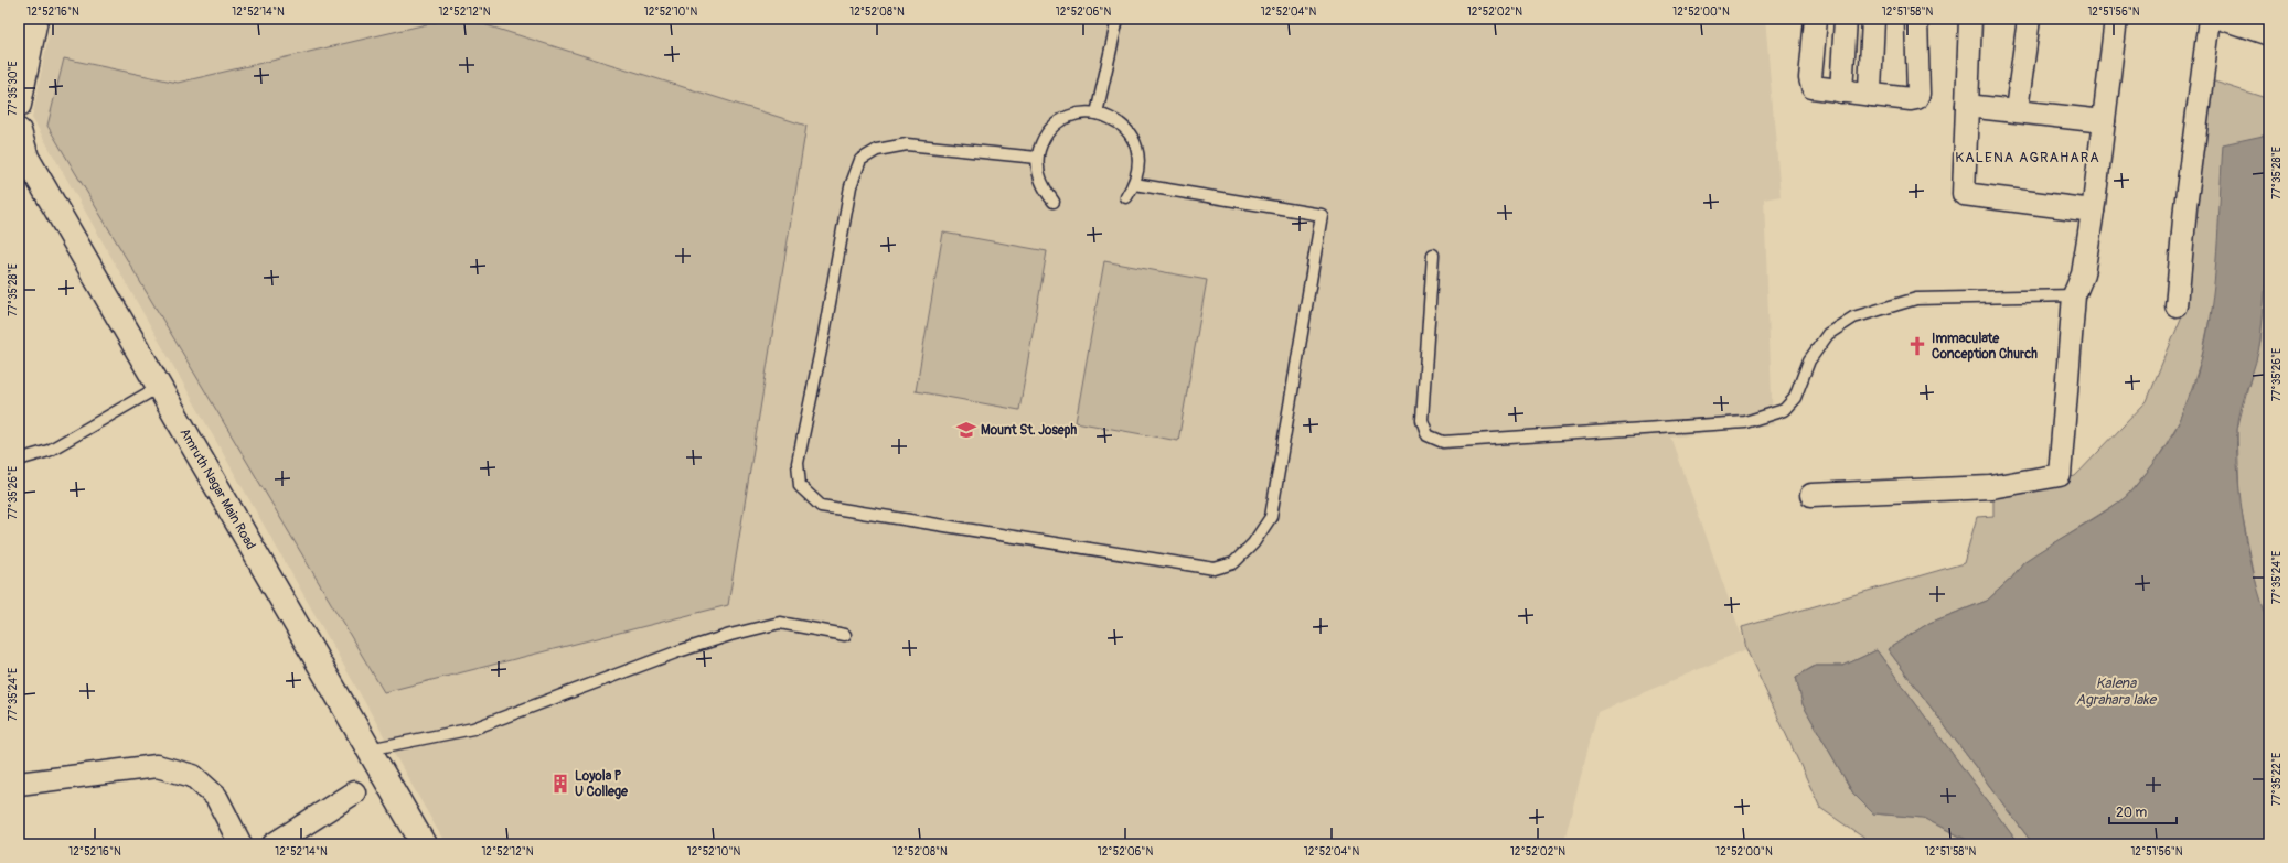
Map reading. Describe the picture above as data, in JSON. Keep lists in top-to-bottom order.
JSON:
{
  "streets": {
    "main road": ["Amruth Nagar Main Road"]
  },
  "districts": ["KALENA AGRAHARA"],
  "water": ["Kalena Agrahara lake"],
  "places": {
    "church": ["Immaculate Conception Church"],
    "school or university": ["Mount St. Joseph"],
    "building": ["Loyola P U College"]
  },
  "scale_bar": "20 m",
  "coordinates": [
    "12°52'16\"N",
    "12°52'14\"N",
    "12°52'12\"N",
    "12°52'10\"N",
    "12°52'08\"N",
    "12°52'06\"N",
    "12°52'04\"N",
    "12°52'02\"N",
    "12°52'00\"N",
    "12°51'58\"N",
    "12°51'56\"N",
    "77°35'30\"E",
    "77°35'28\"E",
    "77°35'26\"E",
    "77°35'24\"E",
    "77°35'22\"E"
  ]
}
